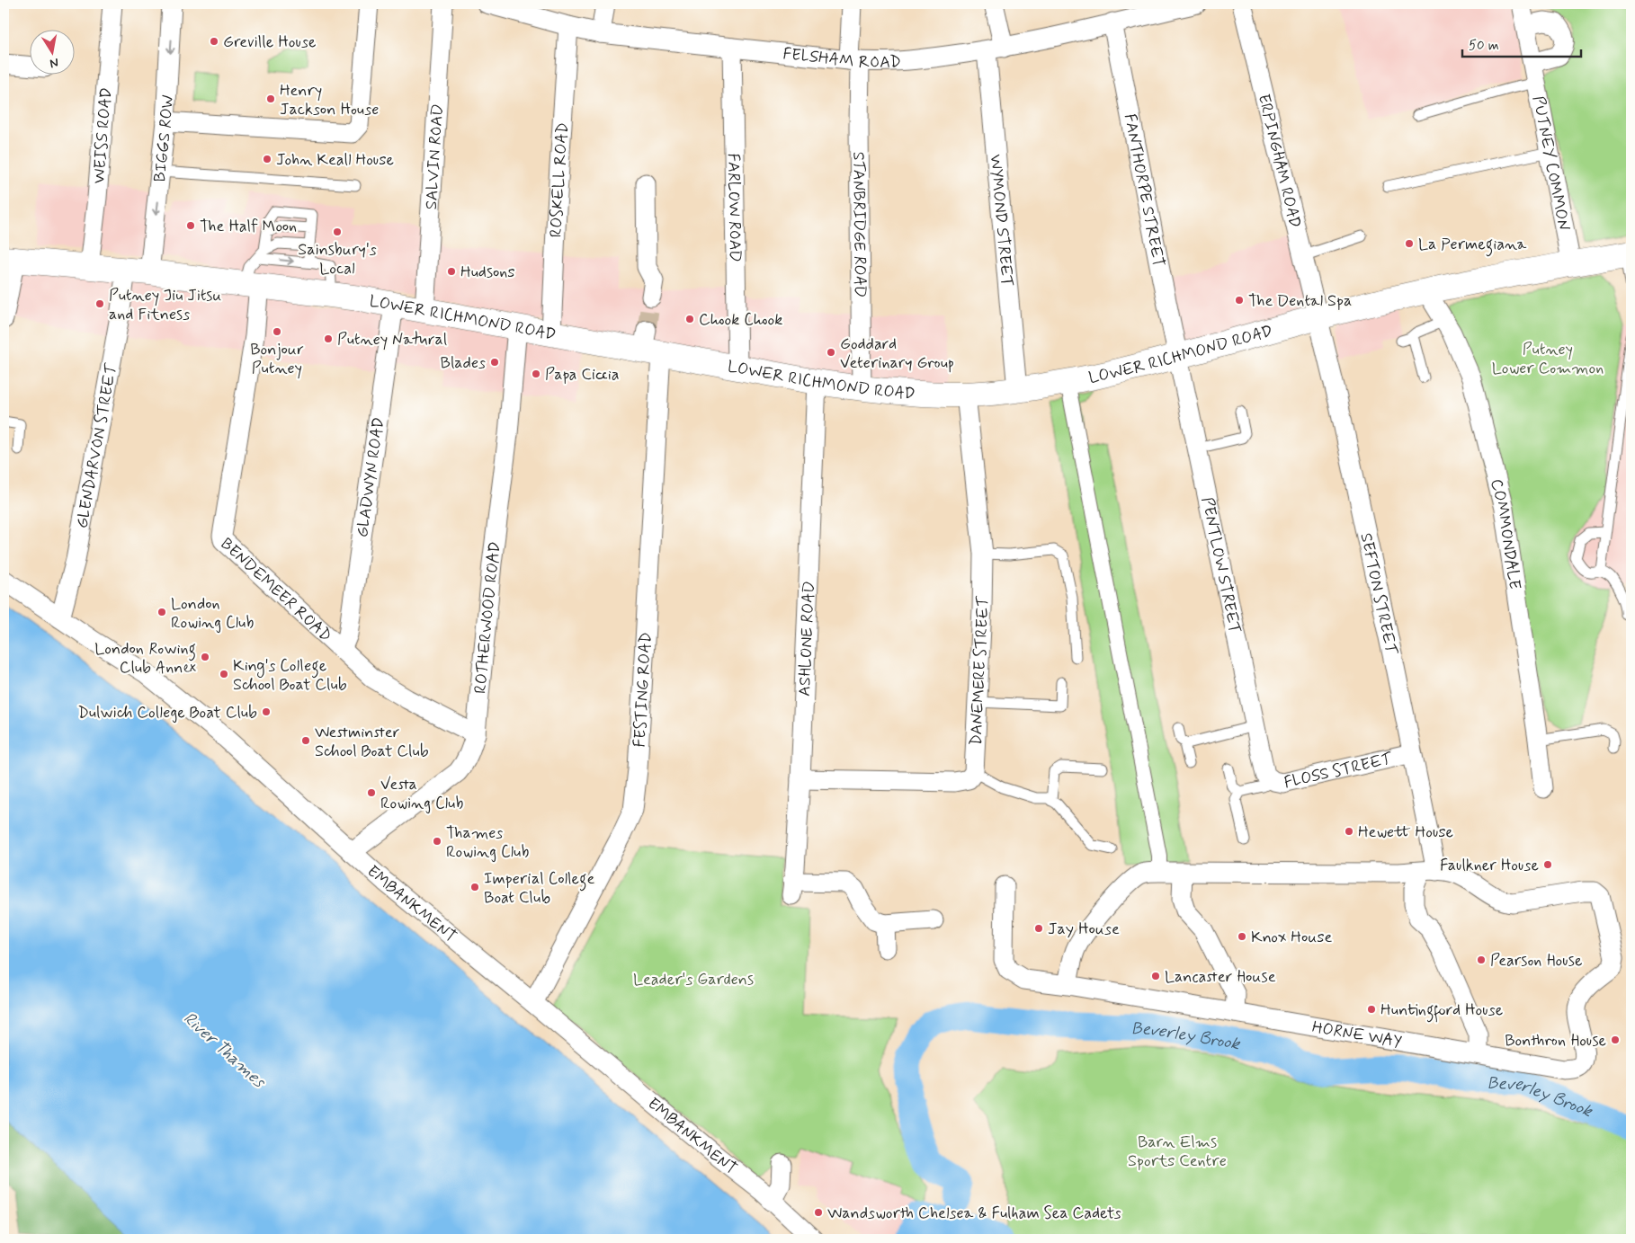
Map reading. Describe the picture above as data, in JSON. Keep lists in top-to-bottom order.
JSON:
{
  "streets": {
    "main road": ["LOWER RICHMOND ROAD"],
    "street": [
      "FELSHAM ROAD",
      "WEISS ROAD",
      "BIGGS ROW",
      "SALVIN ROAD",
      "ERPINGHAM ROAD",
      "PUTNEY COMMON",
      "ROSKELL ROAD",
      "FANTHORPE STREET",
      "FARLOW ROAD",
      "WYMOND STREET",
      "STANBRIDGE ROAD",
      "GLENDARVON STREET",
      "GLADWYN ROAD",
      "COMMONDALE",
      "PENTLOW STREET",
      "BENDEMEER ROAD",
      "SEFTON STREET",
      "ROTHERWOOD ROAD",
      "ASHLONE ROAD",
      "DANEMERE STREET",
      "FESTING ROAD",
      "FLOSS STREET",
      "EMBANKMENT",
      "HORNE WAY"
    ]
  },
  "crossings": [
    ["FELSHAM ROAD", "ROSKELL ROAD"],
    ["FELSHAM ROAD", "FANTHORPE STREET"],
    ["FELSHAM ROAD", "FARLOW ROAD"],
    ["FELSHAM ROAD", "WYMOND STREET"],
    ["FELSHAM ROAD", "STANBRIDGE ROAD"],
    ["WEISS ROAD", "LOWER RICHMOND ROAD"],
    ["BIGGS ROW", "LOWER RICHMOND ROAD"],
    ["BIGGS ROW", "GLENDARVON STREET"],
    ["SALVIN ROAD", "LOWER RICHMOND ROAD"],
    ["ERPINGHAM ROAD", "LOWER RICHMOND ROAD"],
    ["ERPINGHAM ROAD", "SEFTON STREET"],
    ["PUTNEY COMMON", "LOWER RICHMOND ROAD"],
    ["ROSKELL ROAD", "LOWER RICHMOND ROAD"],
    ["FANTHORPE STREET", "LOWER RICHMOND ROAD"],
    ["FANTHORPE STREET", "PENTLOW STREET"],
    ["FARLOW ROAD", "LOWER RICHMOND ROAD"],
    ["WYMOND STREET", "LOWER RICHMOND ROAD"],
    ["STANBRIDGE ROAD", "LOWER RICHMOND ROAD"],
    ["LOWER RICHMOND ROAD", "GLENDARVON STREET"],
    ["LOWER RICHMOND ROAD", "GLADWYN ROAD"],
    ["LOWER RICHMOND ROAD", "COMMONDALE"],
    ["LOWER RICHMOND ROAD", "PENTLOW STREET"],
    ["LOWER RICHMOND ROAD", "BENDEMEER ROAD"],
    ["LOWER RICHMOND ROAD", "SEFTON STREET"],
    ["LOWER RICHMOND ROAD", "ROTHERWOOD ROAD"],
    ["LOWER RICHMOND ROAD", "ASHLONE ROAD"],
    ["LOWER RICHMOND ROAD", "DANEMERE STREET"],
    ["LOWER RICHMOND ROAD", "FESTING ROAD"],
    ["GLENDARVON STREET", "EMBANKMENT"],
    ["GLADWYN ROAD", "BENDEMEER ROAD"],
    ["PENTLOW STREET", "FLOSS STREET"],
    ["BENDEMEER ROAD", "ROTHERWOOD ROAD"],
    ["SEFTON STREET", "FLOSS STREET"],
    ["SEFTON STREET", "HORNE WAY"],
    ["ROTHERWOOD ROAD", "EMBANKMENT"],
    ["FESTING ROAD", "EMBANKMENT"]
  ],
  "one_way": ["BIGGS ROW"],
  "water": ["Beverley Brook", "River Thames"],
  "parks": ["Putney Lower Common", "Leader's Gardens", "Barn Elms Sports Centre"],
  "places": [
    "Greville House",
    "Henry Jackson House",
    "John Keall House",
    "The Half Moon",
    "Sainsbury's Local",
    "La Permegiana",
    "Hudsons",
    "The Dental Spa",
    "Putney Jiu Jitsu and Fitness",
    "Chook Chook",
    "Bonjour Putney",
    "Putney Natural",
    "Goddard Veterinary Group",
    "Blades",
    "Papa Ciccia",
    "London Rowing Club",
    "London Rowing Club Annex",
    "King's College School Boat Club",
    "Dulwich College Boat Club",
    "Westminster School Boat Club",
    "Vesta Rowing Club",
    "Hewett House",
    "Thames Rowing Club",
    "Faulkner House",
    "Imperial College Boat Club",
    "Jay House",
    "Knox House",
    "Pearson House",
    "Lancaster House",
    "Huntingford House",
    "Bonthron House",
    "Wandsworth Chelsea & Fulham Sea Cadets"
  ],
  "scale_bar": "50 m",
  "north": "bottom"
}
